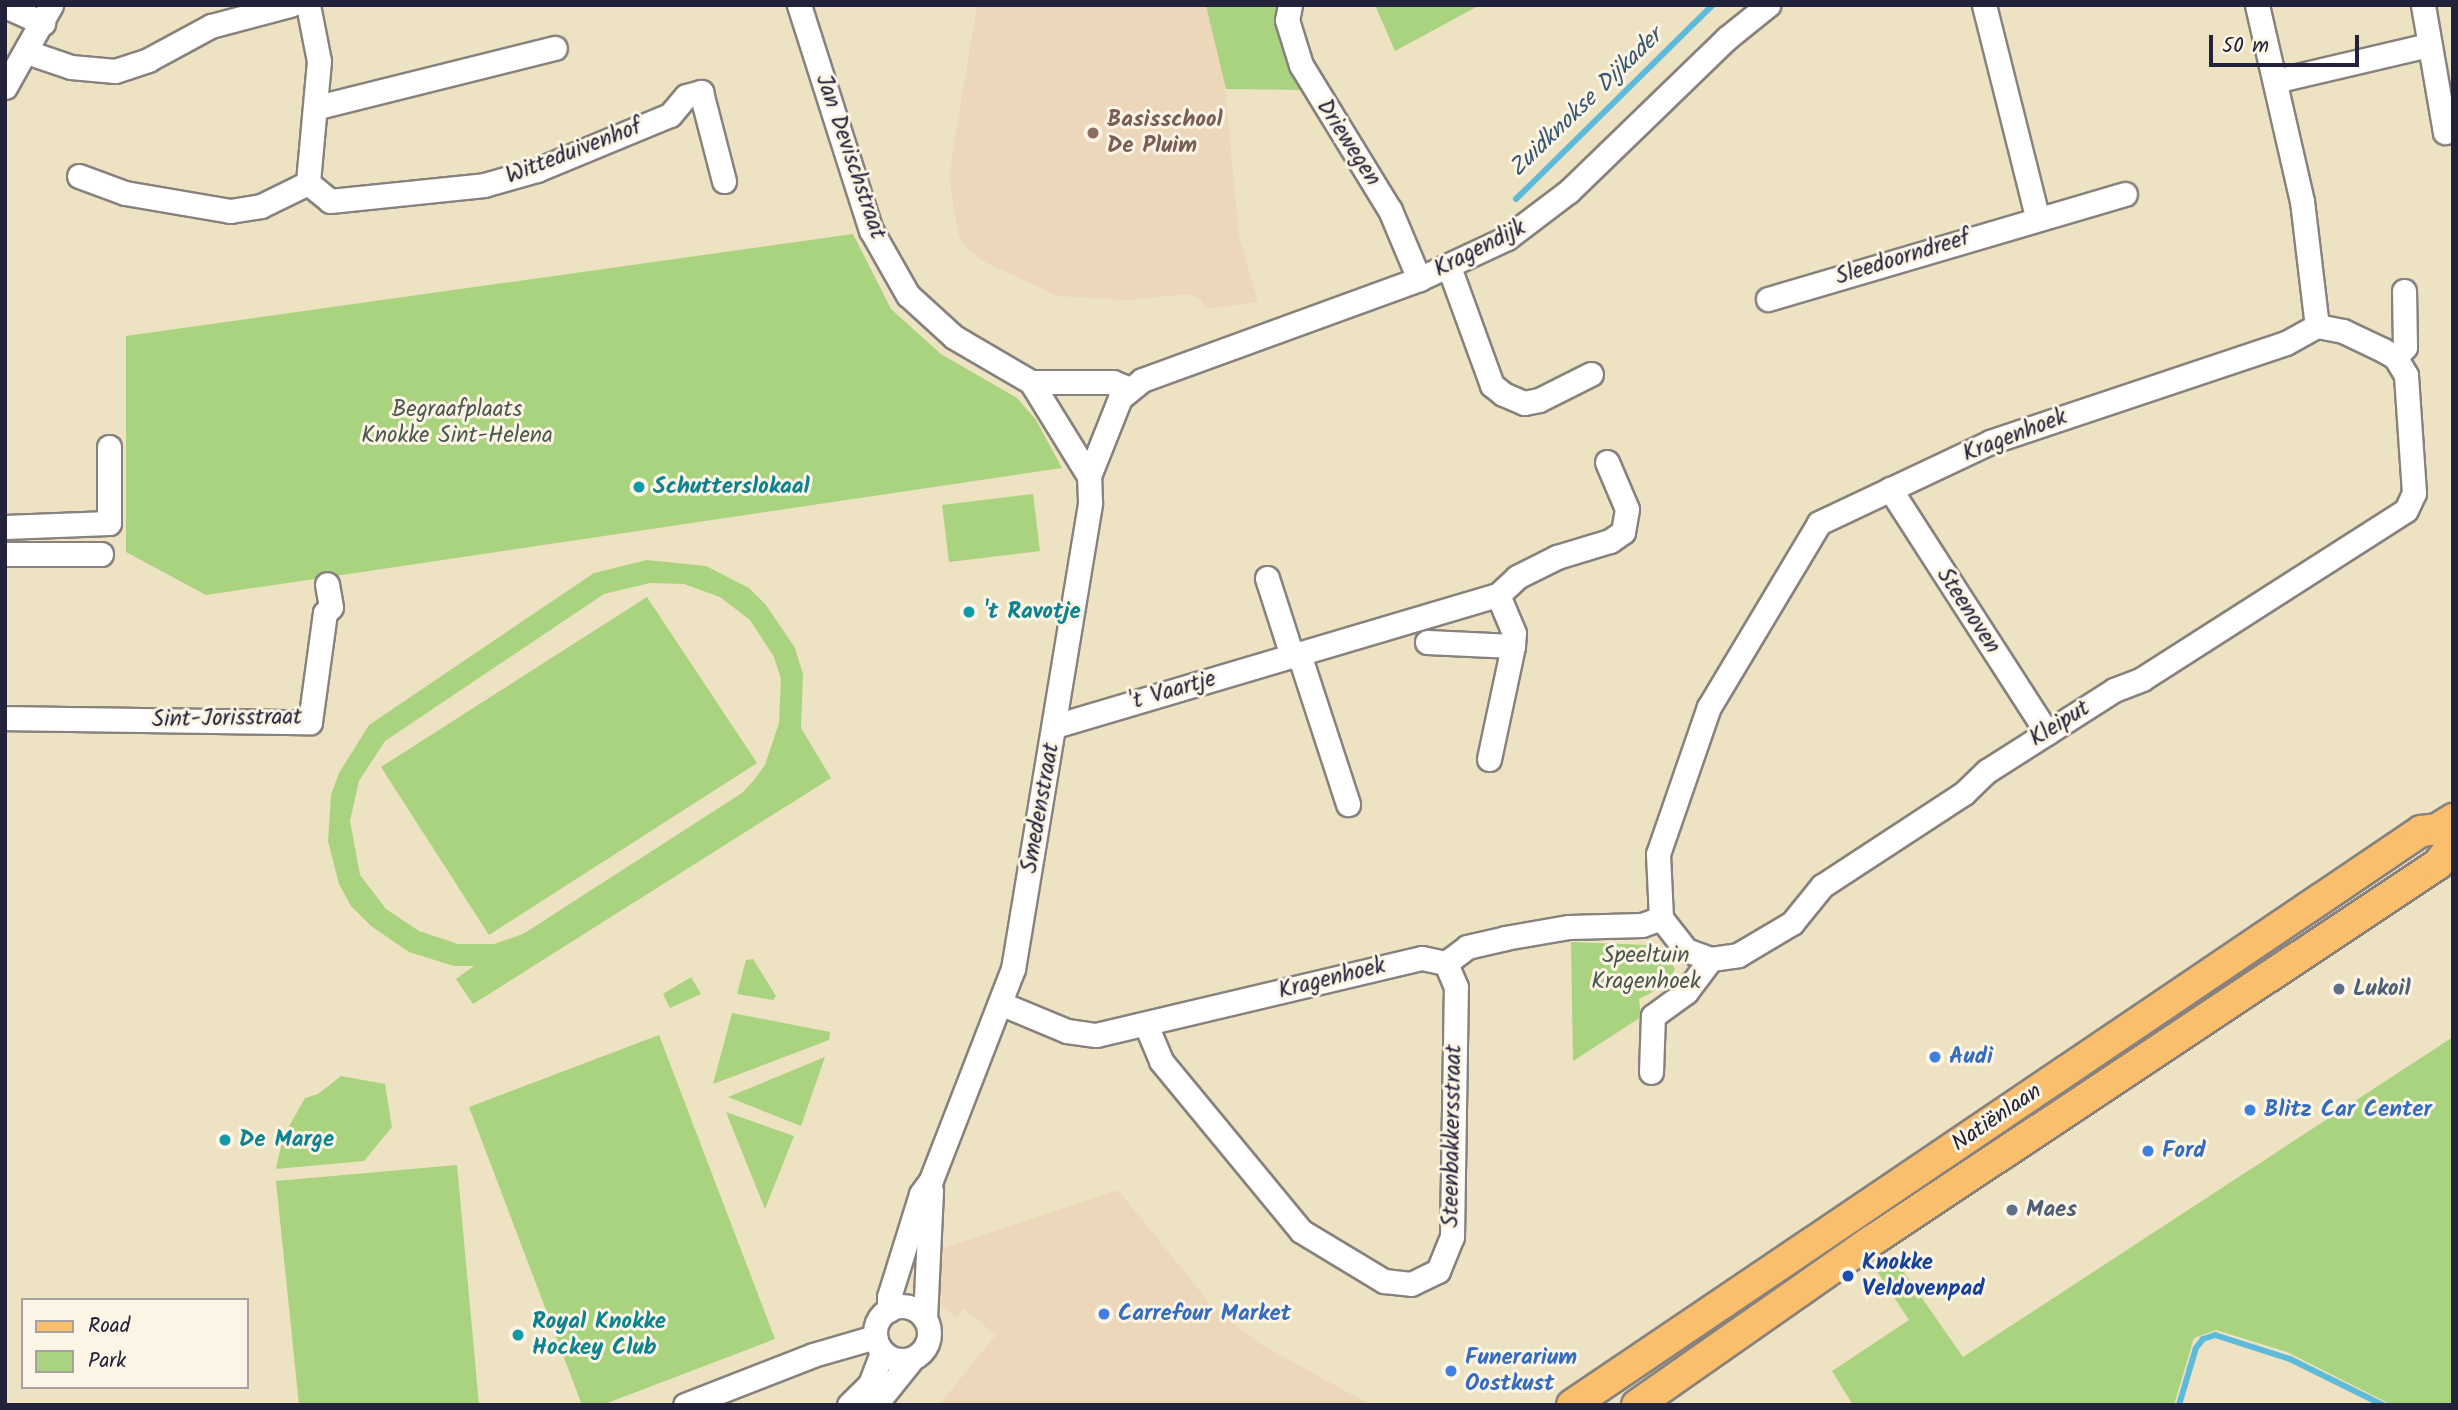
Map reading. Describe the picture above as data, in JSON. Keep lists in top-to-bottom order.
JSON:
{
  "streets": {
    "main road": ["Natiënlaan"],
    "street": [
      "Driewegen",
      "Witteduivenhof",
      "Jan Devischstraat",
      "Kragendijk",
      "Sleedoorndreef",
      "Kragenhoek",
      "Steenoven",
      "'t Vaartje",
      "Sint-Jorisstraat",
      "Kleiput",
      "Smedenstraat",
      "Steenbakkersstraat"
    ]
  },
  "crossings": [
    ["Driewegen", "Kragendijk"],
    ["Jan Devischstraat", "Smedenstraat"],
    ["Kragendijk", "Smedenstraat"],
    ["Kragenhoek", "Steenoven"],
    ["Kragenhoek", "Smedenstraat"],
    ["Kragenhoek", "Steenbakkersstraat"],
    ["Steenoven", "Kleiput"],
    ["'t Vaartje", "Smedenstraat"]
  ],
  "water": ["Zuidknokse Dijkader"],
  "parks": ["Begraafplaats Knokke Sint-Helena", "Speeltuin Kragenhoek"],
  "places": [
    "Basisschool De Pluim",
    "Schutterslokaal",
    "'t Ravotje",
    "Lukoil",
    "Audi",
    "Blitz Car Center",
    "De Marge",
    "Ford",
    "Maes",
    "Knokke Veldovenpad",
    "Carrefour Market",
    "Royal Knokke Hockey Club",
    "Funerarium Oostkust"
  ],
  "legend": ["Road", "Park"],
  "scale_bar": "50 m"
}
